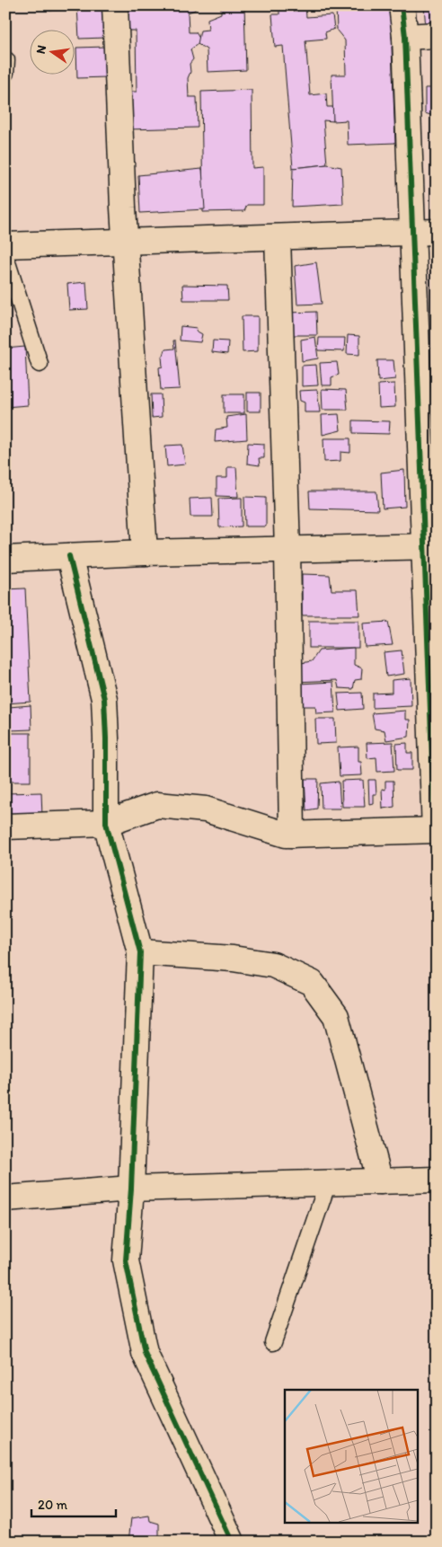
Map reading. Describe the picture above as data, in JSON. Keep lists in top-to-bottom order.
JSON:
{
  "scale_bar": "20 m",
  "north": "left"
}
